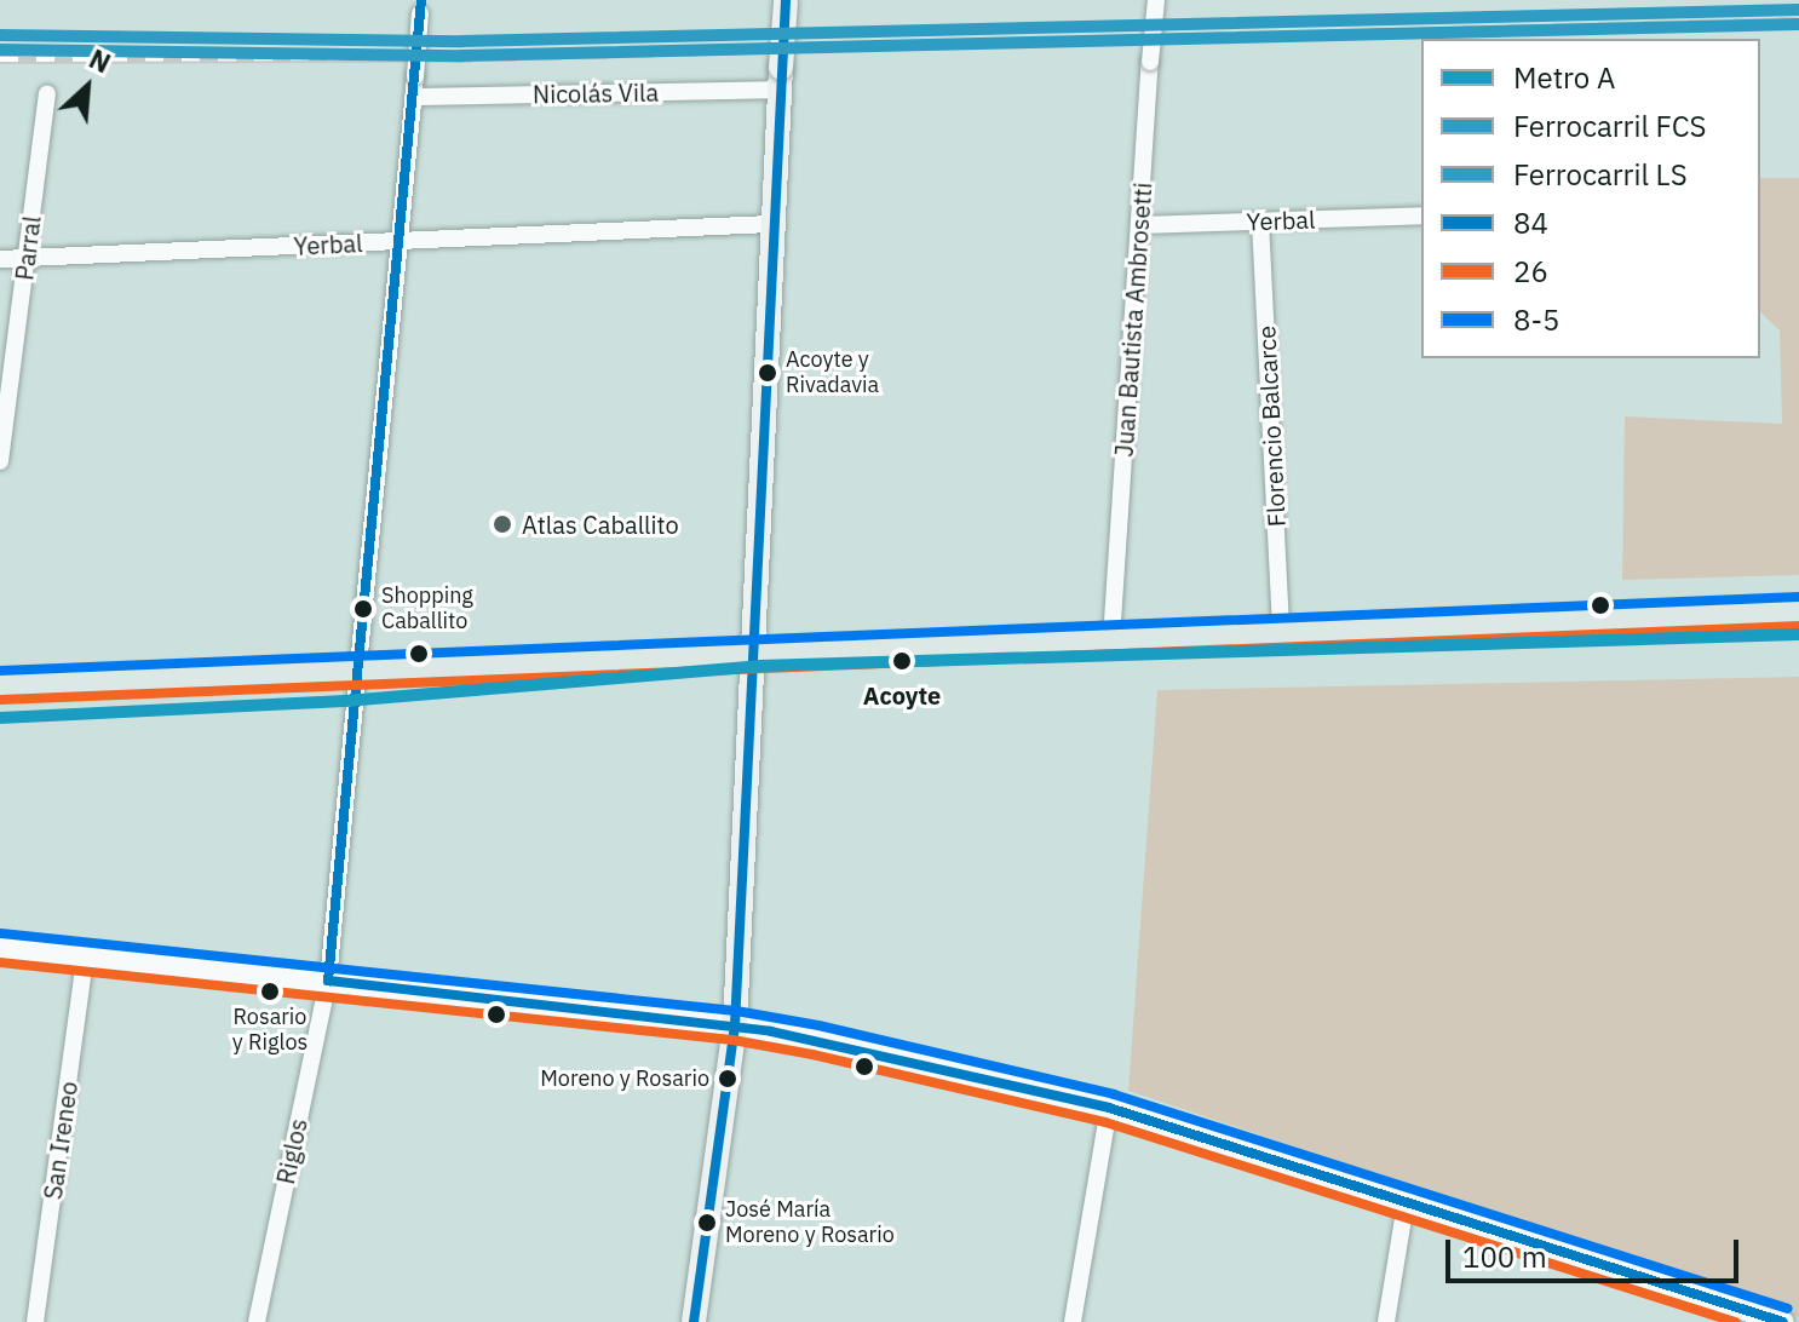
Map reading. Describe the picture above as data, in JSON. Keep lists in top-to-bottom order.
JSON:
{
  "streets": {
    "street": [
      "Nicolás Vila",
      "Yerbal",
      "Parral",
      "Juan Bautista Ambrosetti",
      "Florencio Balcarce",
      "San Ireneo",
      "Riglos"
    ]
  },
  "crossings": [
    ["Nicolás Vila", "Riglos"],
    ["Yerbal", "Parral"],
    ["Yerbal", "Juan Bautista Ambrosetti"],
    ["Yerbal", "Florencio Balcarce"],
    ["Yerbal", "Riglos"]
  ],
  "places": [
    "Acoyte y Rivadavia",
    "Atlas Caballito",
    "Shopping Caballito",
    "Acoyte",
    "Rosario y Riglos",
    "Moreno y Rosario",
    "José María Moreno y Rosario"
  ],
  "lines": [
    "transit line 84",
    "rail line FCS",
    "rail line LS",
    "transit line 8-5",
    "transit line 26",
    "metro line A"
  ],
  "legend": [
    "Metro A",
    "Ferrocarril FCS",
    "Ferrocarril LS",
    "84",
    "26",
    "8-5"
  ],
  "scale_bar": "100 m",
  "north": "top right"
}
